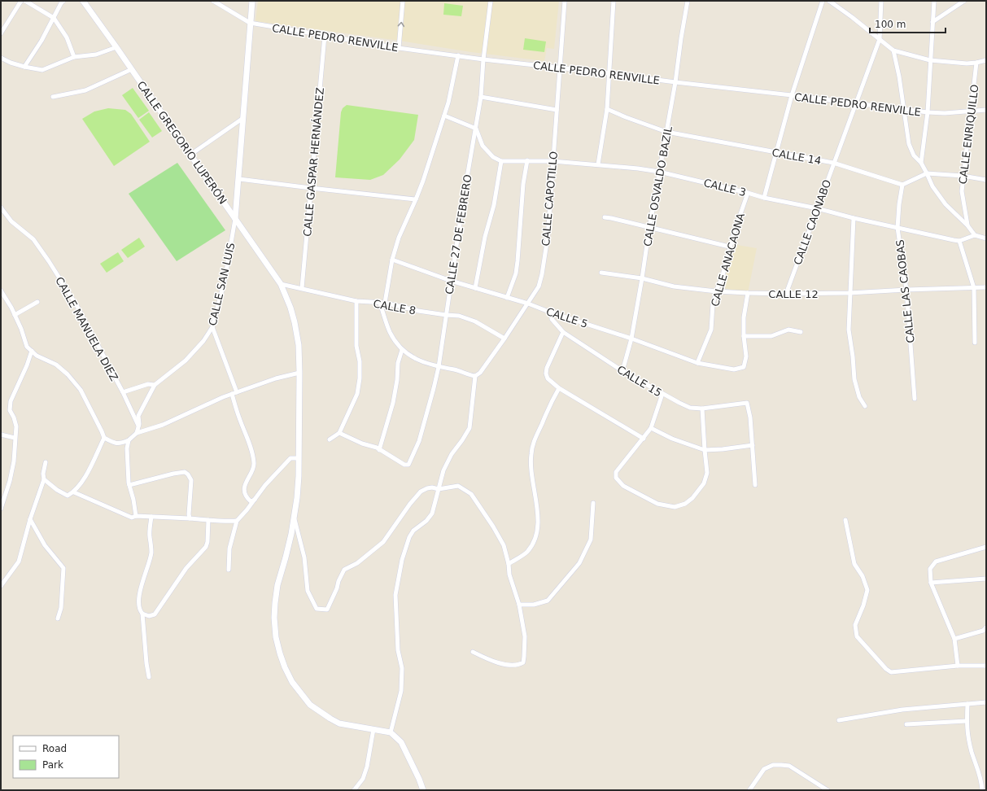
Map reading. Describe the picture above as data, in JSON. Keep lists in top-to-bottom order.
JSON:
{
  "streets": {
    "street": [
      "CALLE PEDRO RENVILLE",
      "CALLE ENRIQUILLO",
      "CALLE GREGORIO LUPERÓN",
      "CALLE 14",
      "CALLE GASPAR HERNÁNDEZ",
      "CALLE OSVALDO BAZIL",
      "CALLE 3",
      "CALLE CAPOTILLO",
      "CALLE CAONABO",
      "CALLE 27 DE FEBRERO",
      "CALLE ANACAONA",
      "CALLE SAN LUIS",
      "CALLE LAS CAOBAS",
      "CALLE 12",
      "CALLE 8",
      "CALLE 5",
      "CALLE MANUELA DIEZ",
      "CALLE 15"
    ]
  },
  "crossings": [
    ["CALLE PEDRO RENVILLE", "CALLE ENRIQUILLO"],
    ["CALLE PEDRO RENVILLE", "CALLE GASPAR HERNÁNDEZ"],
    ["CALLE PEDRO RENVILLE", "CALLE OSVALDO BAZIL"],
    ["CALLE PEDRO RENVILLE", "CALLE CAPOTILLO"],
    ["CALLE PEDRO RENVILLE", "CALLE CAONABO"],
    ["CALLE PEDRO RENVILLE", "CALLE 27 DE FEBRERO"],
    ["CALLE GREGORIO LUPERÓN", "CALLE SAN LUIS"],
    ["CALLE GREGORIO LUPERÓN", "CALLE 8"],
    ["CALLE 14", "CALLE OSVALDO BAZIL"],
    ["CALLE 14", "CALLE CAONABO"],
    ["CALLE 14", "CALLE LAS CAOBAS"],
    ["CALLE GASPAR HERNÁNDEZ", "CALLE 8"],
    ["CALLE OSVALDO BAZIL", "CALLE 3"],
    ["CALLE OSVALDO BAZIL", "CALLE 12"],
    ["CALLE OSVALDO BAZIL", "CALLE 5"],
    ["CALLE OSVALDO BAZIL", "CALLE 15"],
    ["CALLE 3", "CALLE CAPOTILLO"],
    ["CALLE 3", "CALLE CAONABO"],
    ["CALLE 3", "CALLE ANACAONA"],
    ["CALLE 3", "CALLE LAS CAOBAS"],
    ["CALLE CAPOTILLO", "CALLE 8"],
    ["CALLE CAPOTILLO", "CALLE 5"],
    ["CALLE CAONABO", "CALLE 12"],
    ["CALLE 27 DE FEBRERO", "CALLE 8"],
    ["CALLE 27 DE FEBRERO", "CALLE 5"],
    ["CALLE ANACAONA", "CALLE 12"],
    ["CALLE ANACAONA", "CALLE 5"],
    ["CALLE LAS CAOBAS", "CALLE 12"],
    ["CALLE 5", "CALLE 15"]
  ],
  "legend": ["Road", "Park"],
  "scale_bar": "100 m"
}
